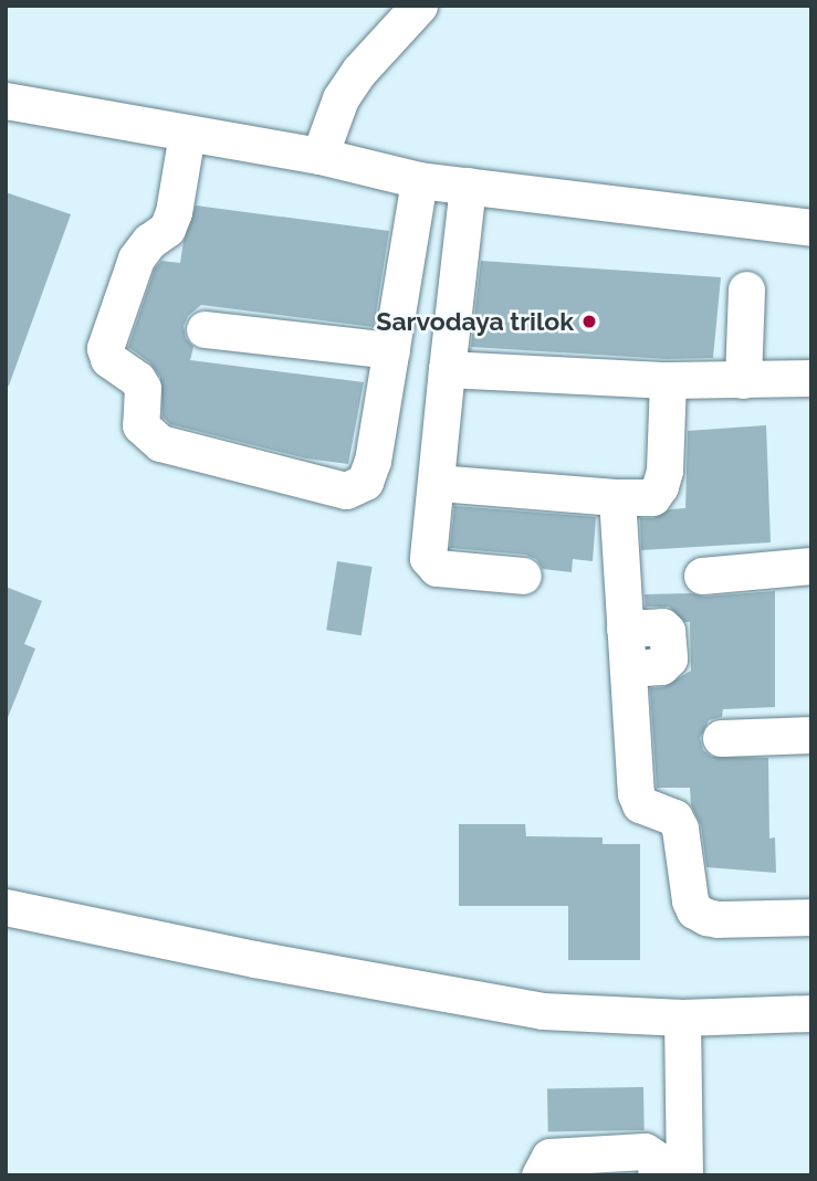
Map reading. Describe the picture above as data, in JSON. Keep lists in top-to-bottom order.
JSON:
{
  "places": ["Sarvodaya trilok"]
}
